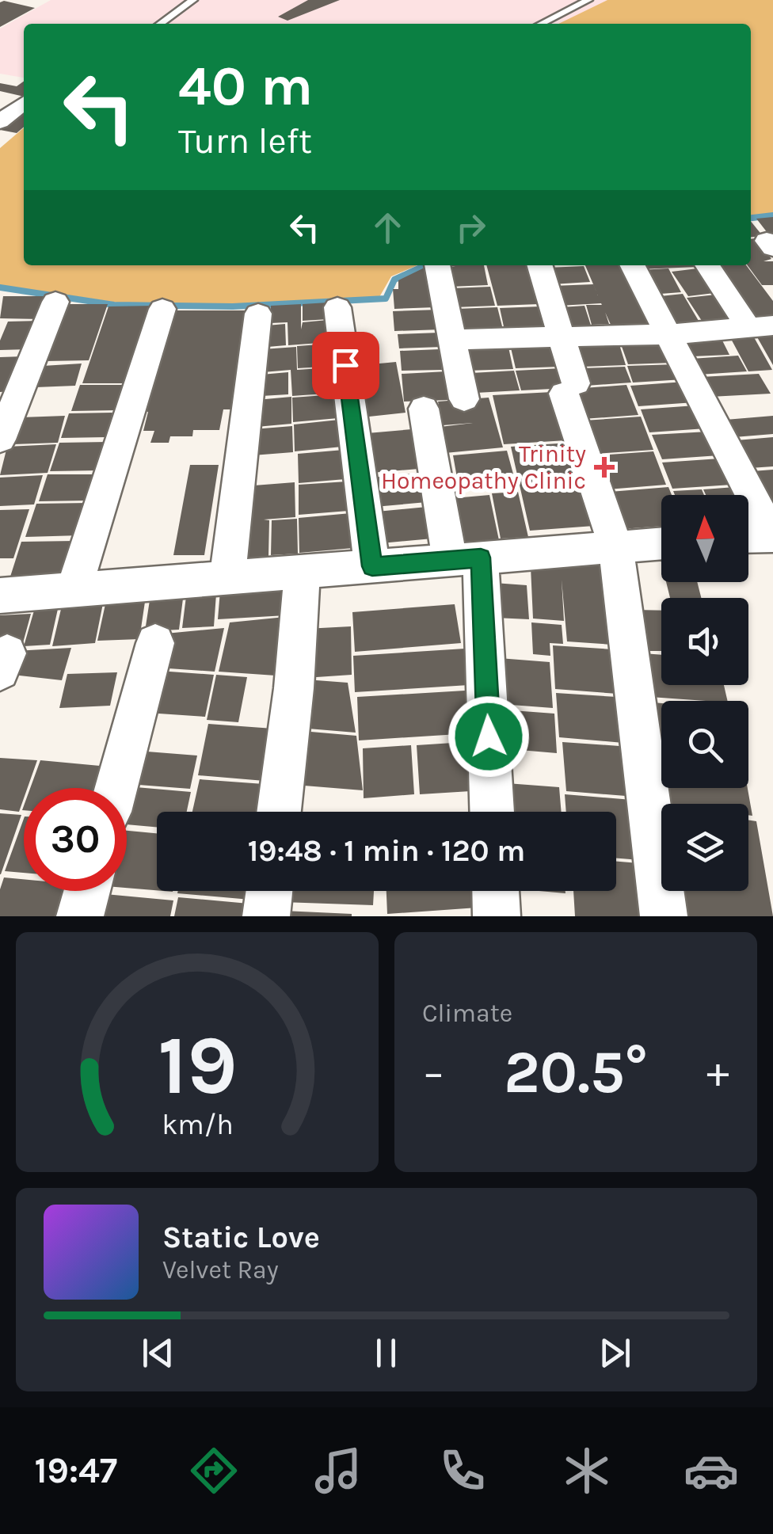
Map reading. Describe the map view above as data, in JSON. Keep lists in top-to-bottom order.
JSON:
{
  "places": {
    "health": ["Trinity Homeopathy Clinic"]
  },
  "north": "top",
  "page": {
    "turn": ["40 m", "Turn left"],
    "limit": "30",
    "trip": "19:48 · 1 min · 120 m",
    "tile": "Climate",
    "heat": ["−", "20.5°", "+"],
    "song": ["Static Love", "Velvet Ray"],
    "tabs": "19:47",
    "gauge": ["19", "km/h"]
  }
}
